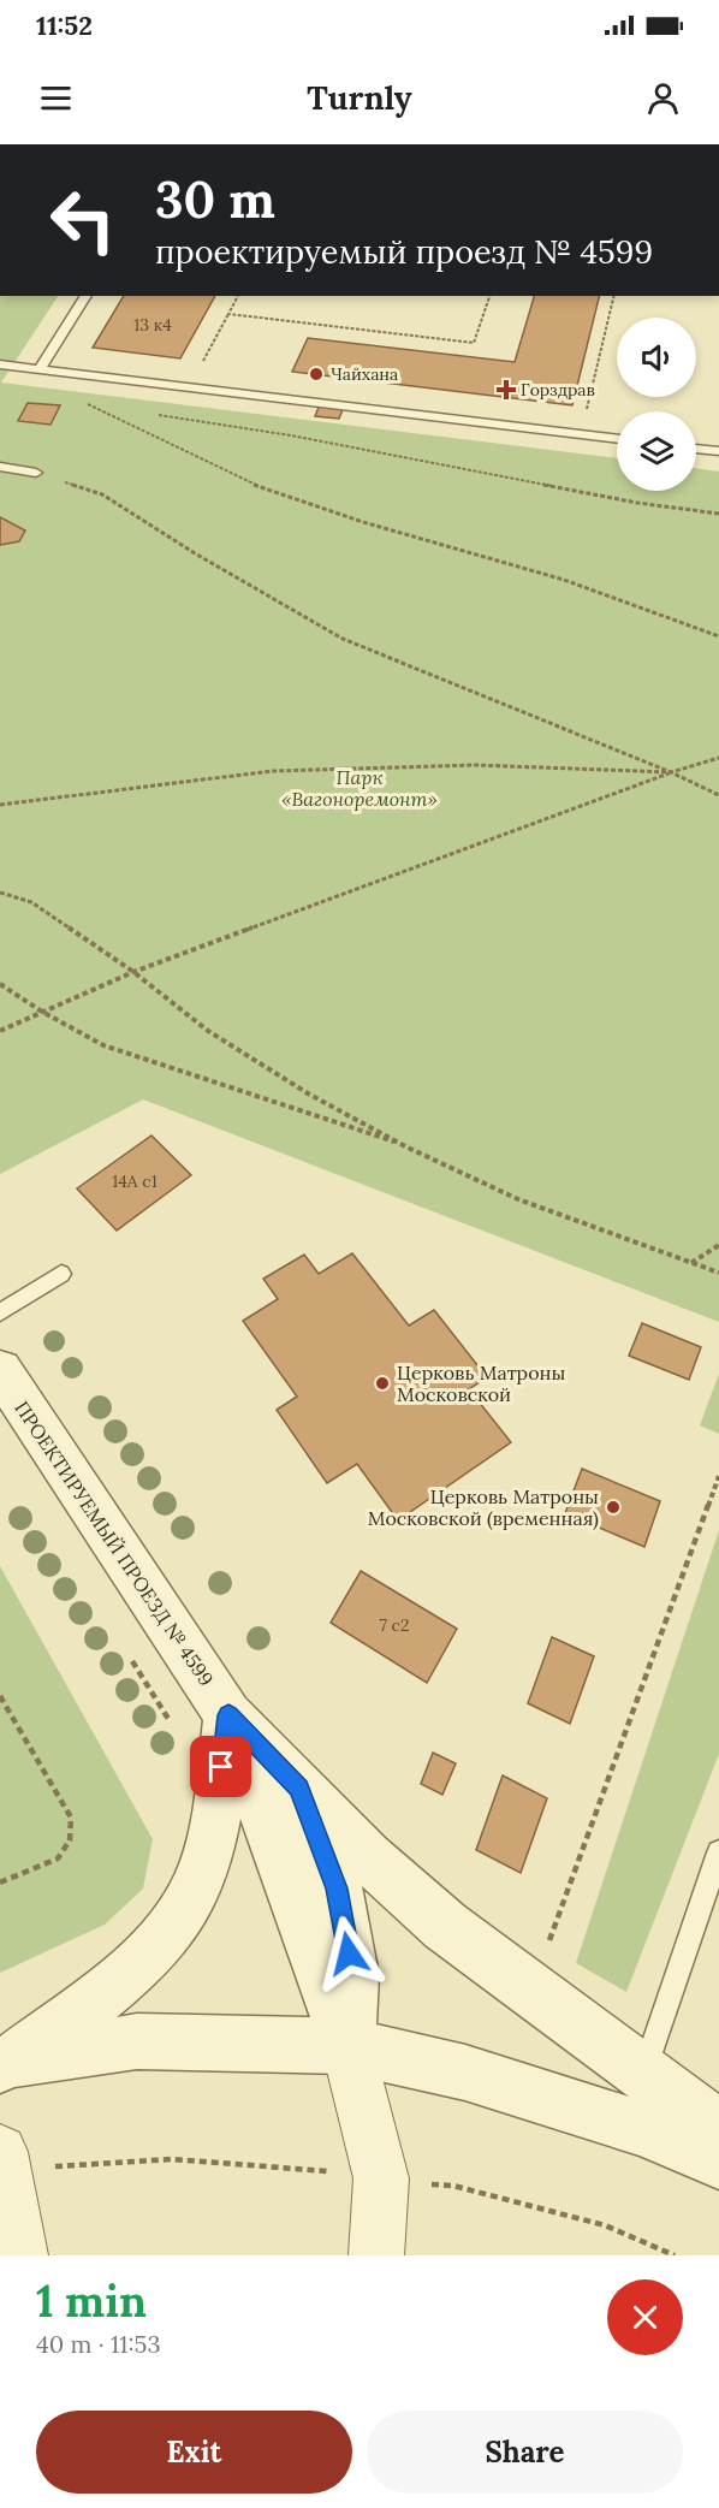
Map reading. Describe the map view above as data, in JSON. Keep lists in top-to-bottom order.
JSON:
{
  "streets": {
    "street": ["ПРОЕКТИРУЕМЫЙ ПРОЕЗД № 4599"]
  },
  "parks": ["Парк «Вагоноремонт»"],
  "places": {
    "other": ["Чайхана", "Церковь Матроны Московской", "Церковь Матроны Московской (временная)"],
    "health": ["Горздрав"]
  },
  "house_numbers": ["13 к4", "14А с1", "7 c2"],
  "page": {
    "status": "11:52",
    "header": "Turnly",
    "turn": ["30 m", "проектируемый проезд № 4599"],
    "heading": ["1 min", "40 m · 11:53"],
    "buttons": ["Exit", "Share"]
  }
}
